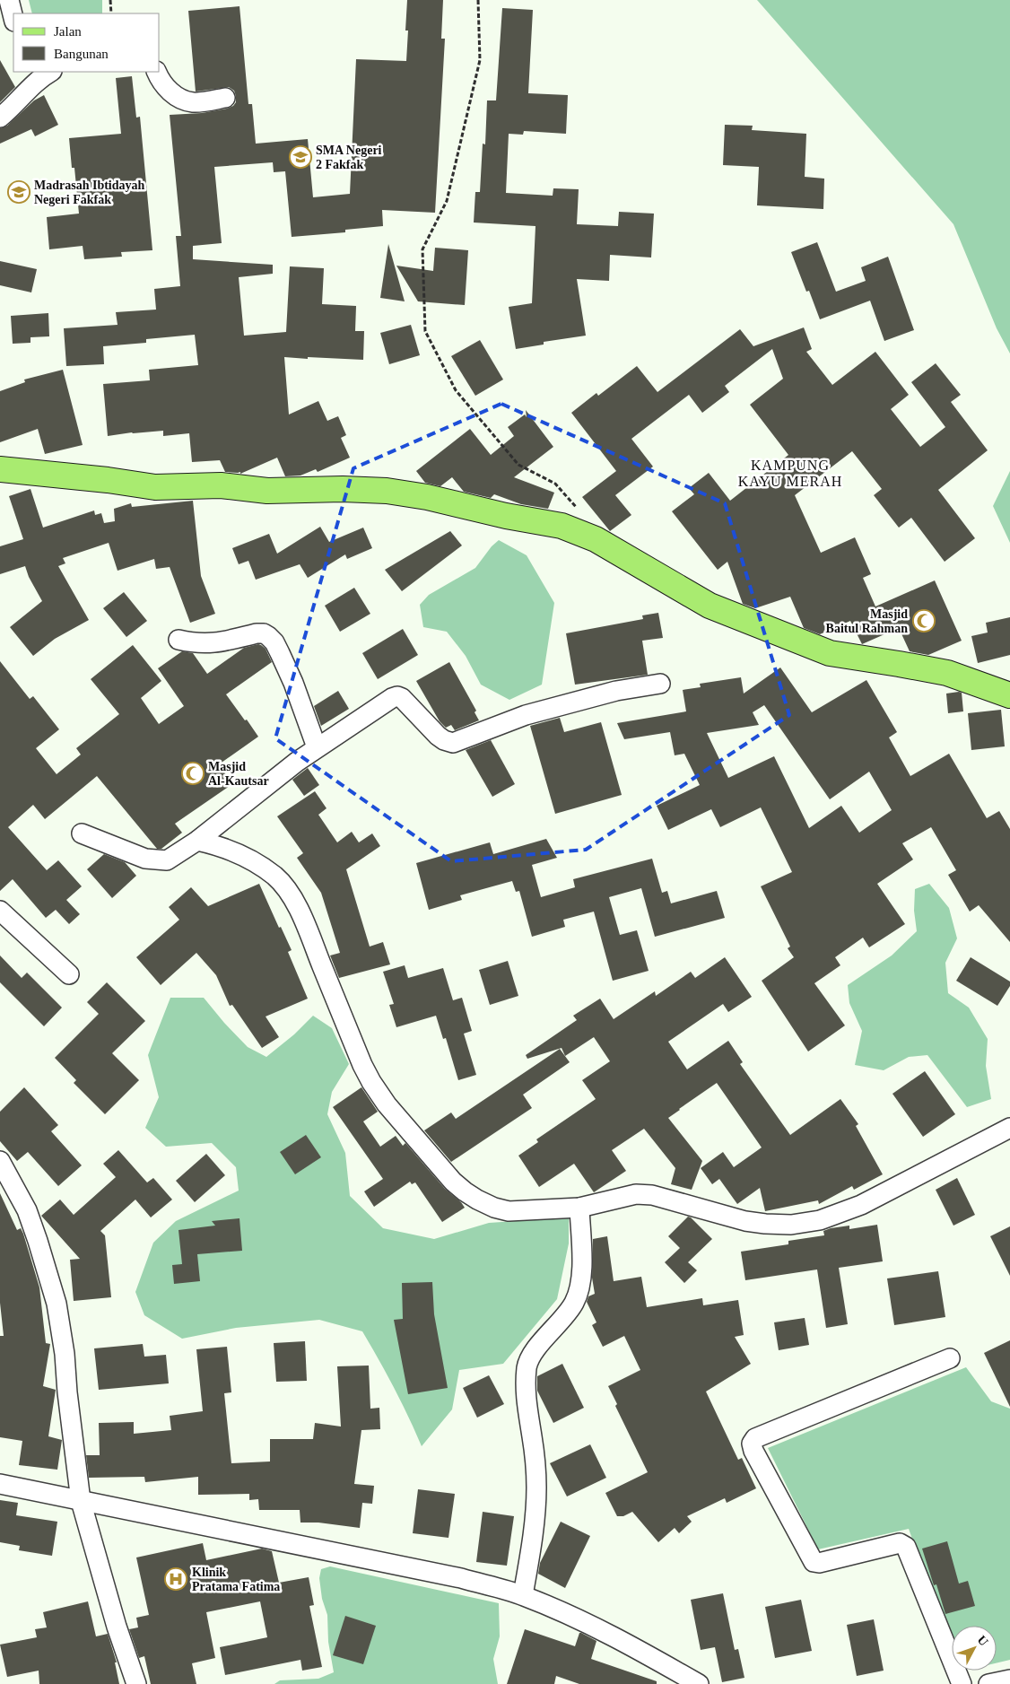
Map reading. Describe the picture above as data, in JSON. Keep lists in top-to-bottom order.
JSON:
{
  "districts": ["KAMPUNG KAYU MERAH"],
  "places": {
    "school or university": ["SMA Negeri 2 Fakfak", "Madrasah Ibtidayah Negeri Fakfak"],
    "mosque": ["Masjid Baitul Rahman", "Masjid Al-Kautsar"],
    "hospital": ["Klinik Pratama Fatima"]
  },
  "legend": ["Jalan", "Bangunan"],
  "north": "top right"
}
